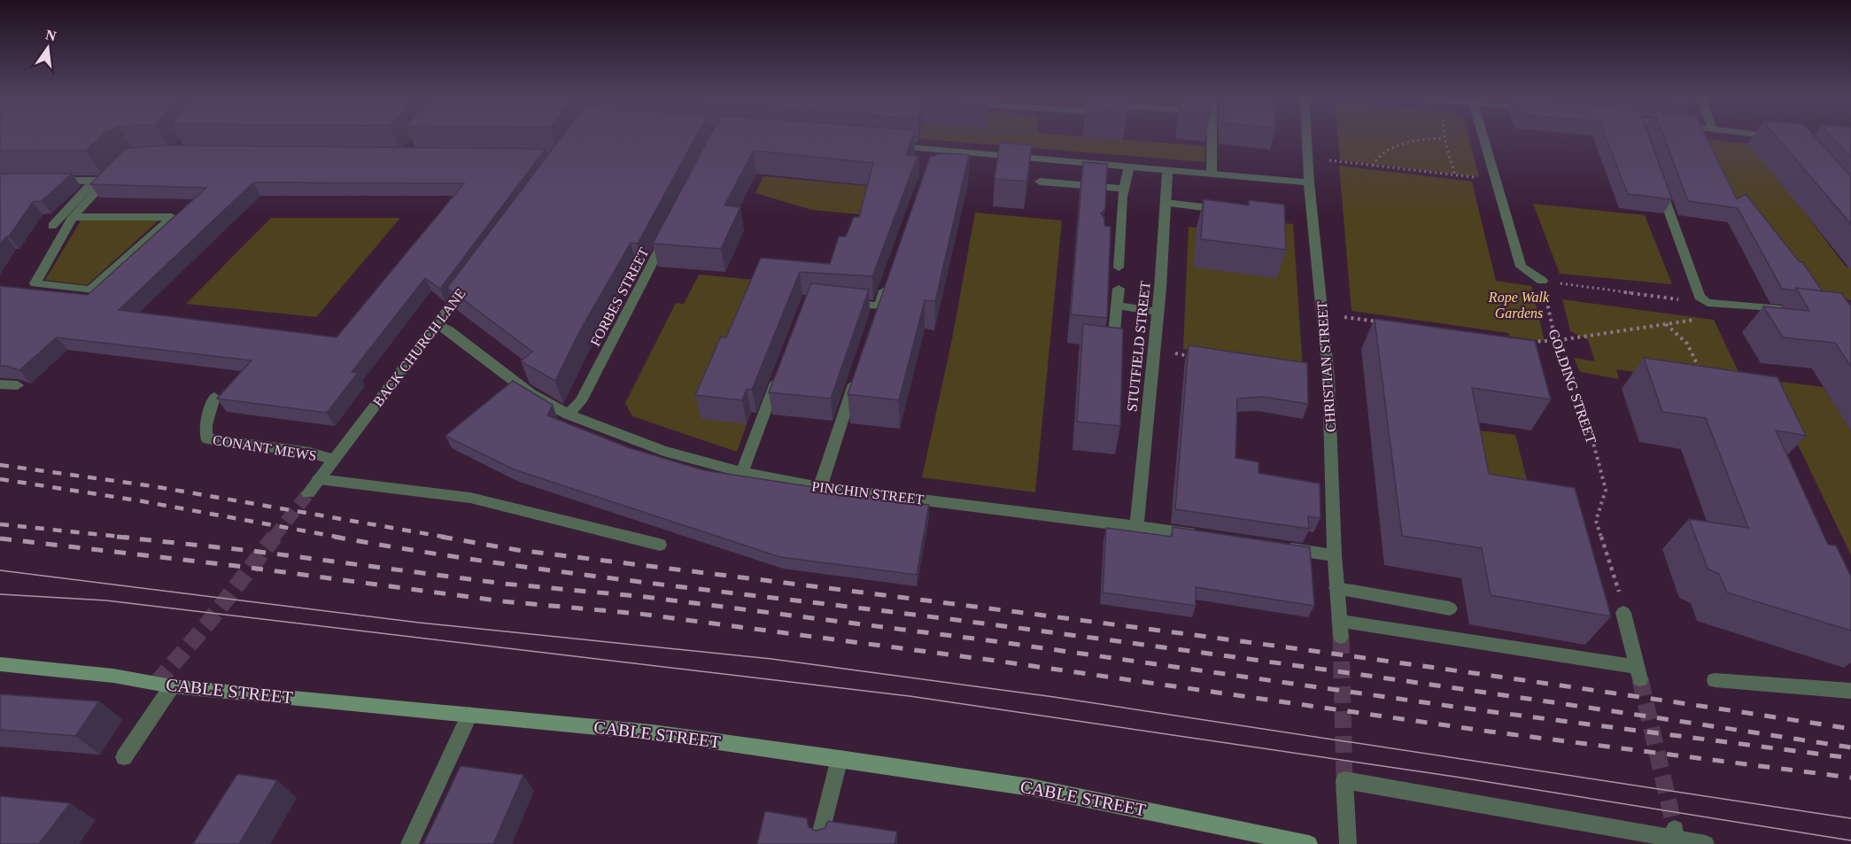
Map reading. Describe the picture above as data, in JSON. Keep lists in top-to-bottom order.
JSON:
{
  "streets": {
    "main road": ["CABLE STREET"],
    "street": [
      "FORBES STREET",
      "STUTFIELD STREET",
      "BACK CHURCH LANE",
      "CHRISTIAN STREET",
      "CONANT MEWS",
      "PINCHIN STREET"
    ],
    "path": ["GOLDING STREET"]
  },
  "crossings": [
    ["FORBES STREET", "PINCHIN STREET"],
    ["STUTFIELD STREET", "PINCHIN STREET"],
    ["BACK CHURCH LANE", "CONANT MEWS"],
    ["BACK CHURCH LANE", "PINCHIN STREET"],
    ["CHRISTIAN STREET", "GOLDING STREET"]
  ],
  "parks": ["Rope Walk Gardens"],
  "north": "top"
}
